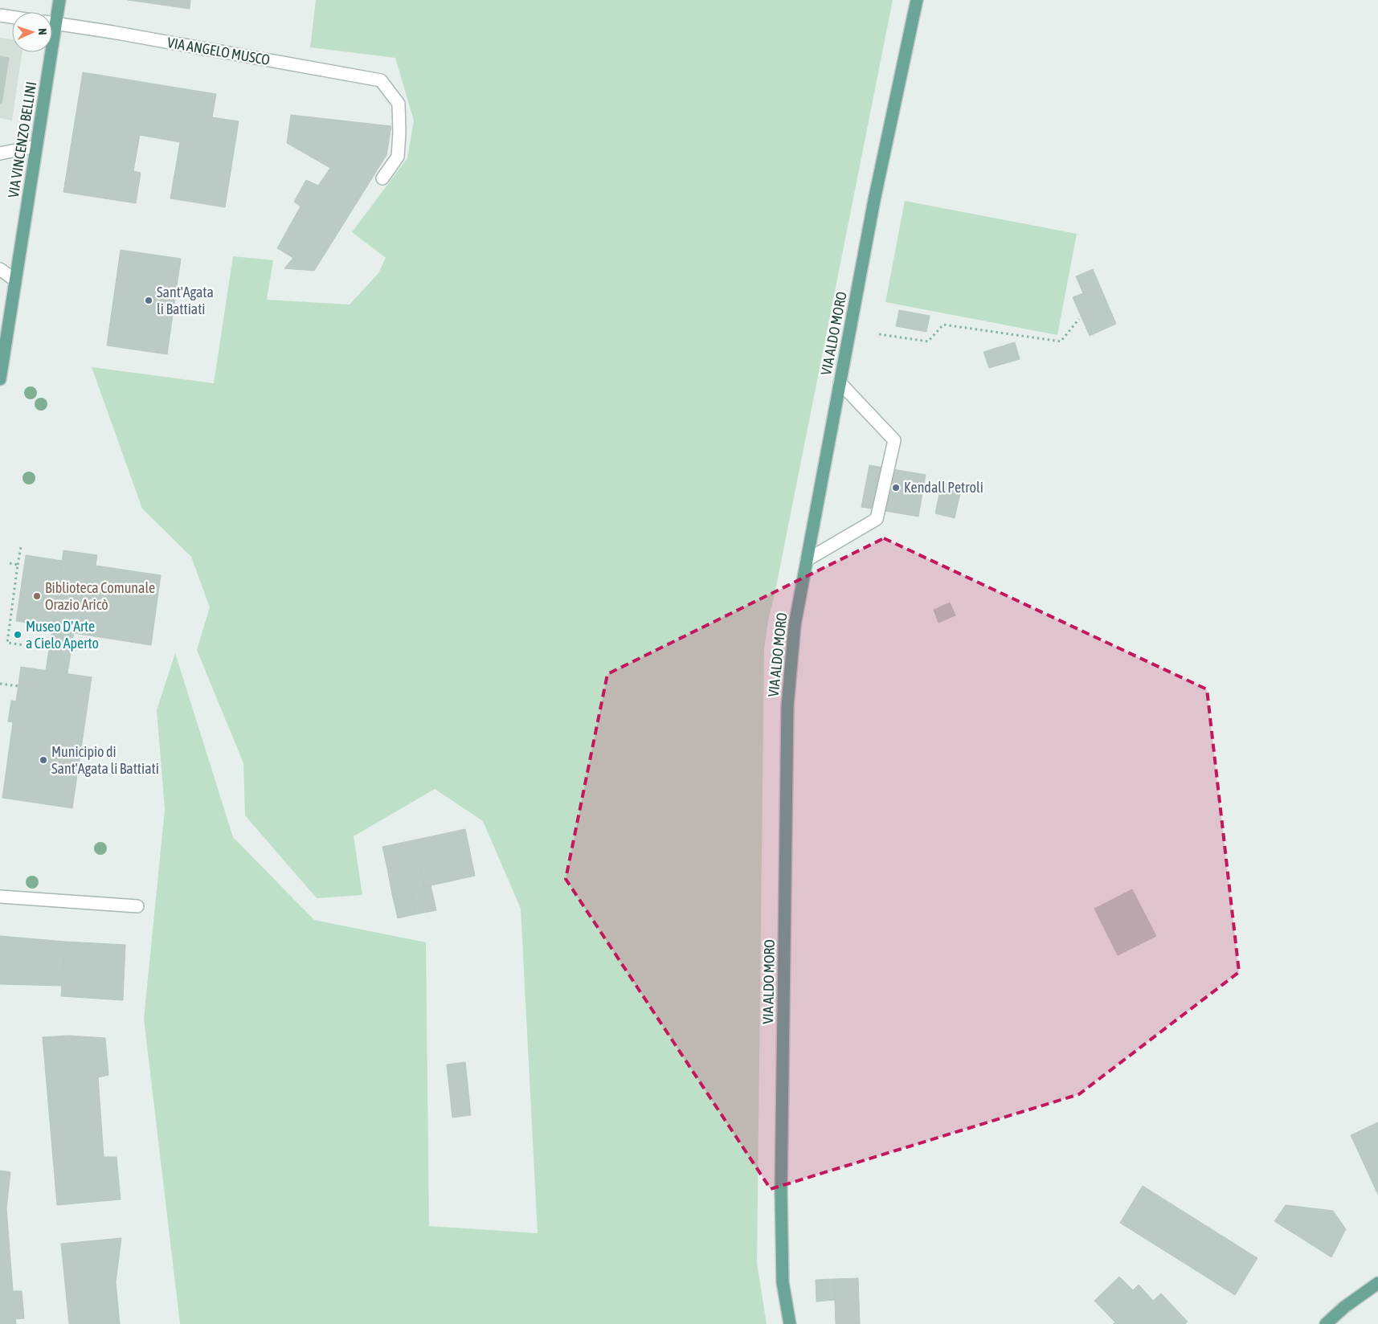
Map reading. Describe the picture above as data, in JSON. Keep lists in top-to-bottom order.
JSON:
{
  "streets": {
    "main road": ["VIA VINCENZO BELLINI", "VIA ALDO MORO"],
    "street": ["VIA ANGELO MUSCO"]
  },
  "places": [
    "Sant'Agata li Battiati",
    "Kendall Petroli",
    "Biblioteca Comunale Orazio Aricò",
    "Museo D'Arte a Cielo Aperto",
    "Municipio di Sant'Agata li Battiati"
  ],
  "north": "right"
}
